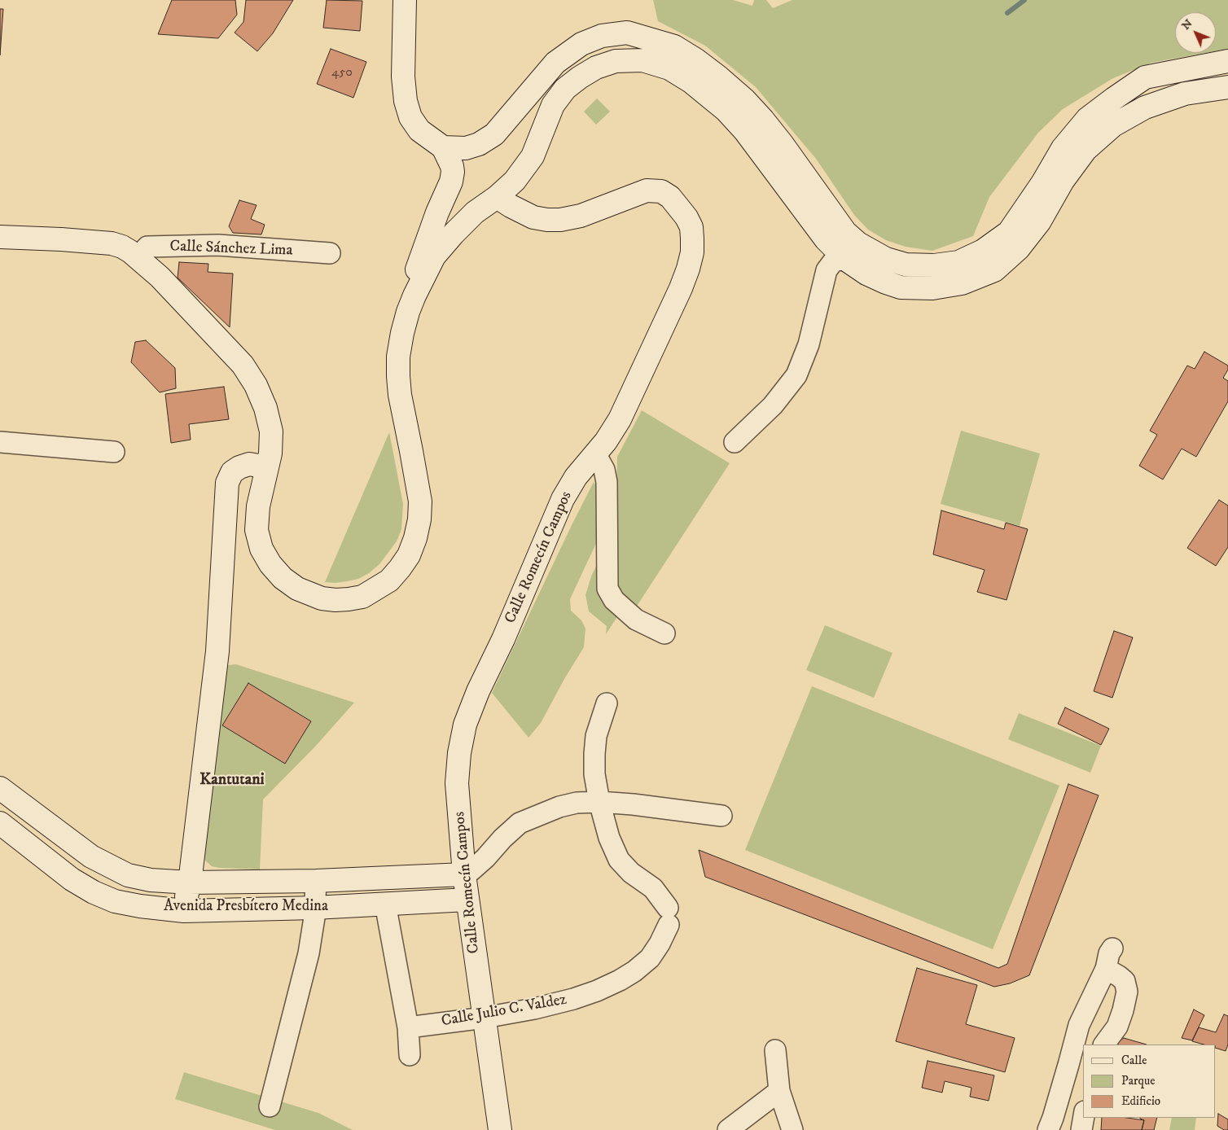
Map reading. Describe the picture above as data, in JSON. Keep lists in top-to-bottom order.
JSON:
{
  "streets": {
    "main road": ["Calle Romecín Campos", "Avenida Presbítero Medina"],
    "street": ["Calle Sánchez Lima", "Calle Julio C. Valdez"]
  },
  "crossings": [
    ["Calle Romecín Campos", "Avenida Presbítero Medina"],
    ["Calle Romecín Campos", "Calle Julio C. Valdez"]
  ],
  "districts": ["Kantutani"],
  "house_numbers": ["450"],
  "legend": ["Calle", "Parque", "Edificio"],
  "north": "top left"
}
